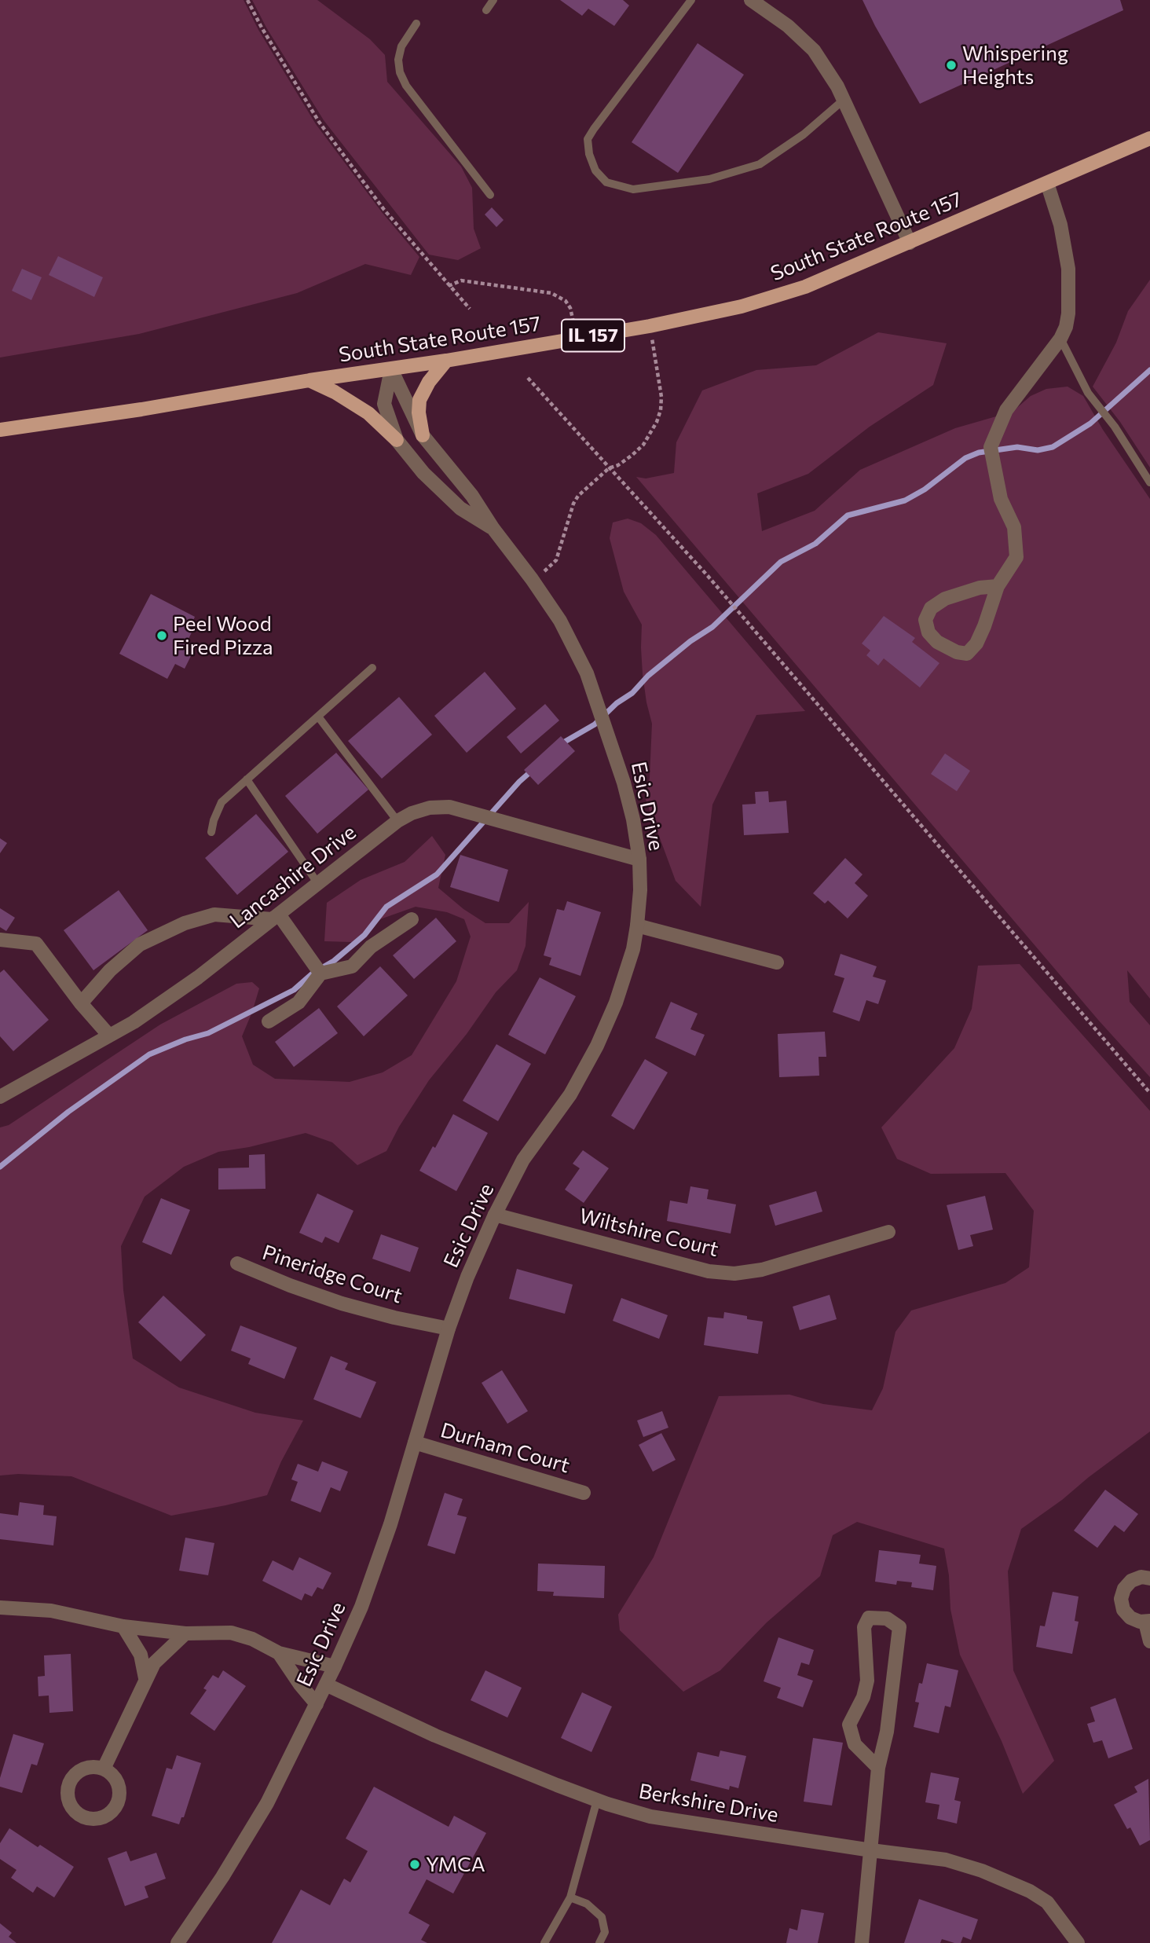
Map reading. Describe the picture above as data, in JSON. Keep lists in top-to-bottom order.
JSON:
{
  "streets": {
    "main road": ["South State Route 157", "IL 157"],
    "street": [
      "Esic Drive",
      "Lancashire Drive",
      "Wiltshire Court",
      "Pineridge Court",
      "Durham Court",
      "Berkshire Drive"
    ]
  },
  "crossings": [
    ["South State Route 157", "Esic Drive"],
    ["Esic Drive", "Lancashire Drive"],
    ["Esic Drive", "Wiltshire Court"],
    ["Esic Drive", "Pineridge Court"],
    ["Esic Drive", "Durham Court"],
    ["Esic Drive", "Berkshire Drive"]
  ],
  "places": ["Whispering Heights", "Peel Wood Fired Pizza", "YMCA"]
}
